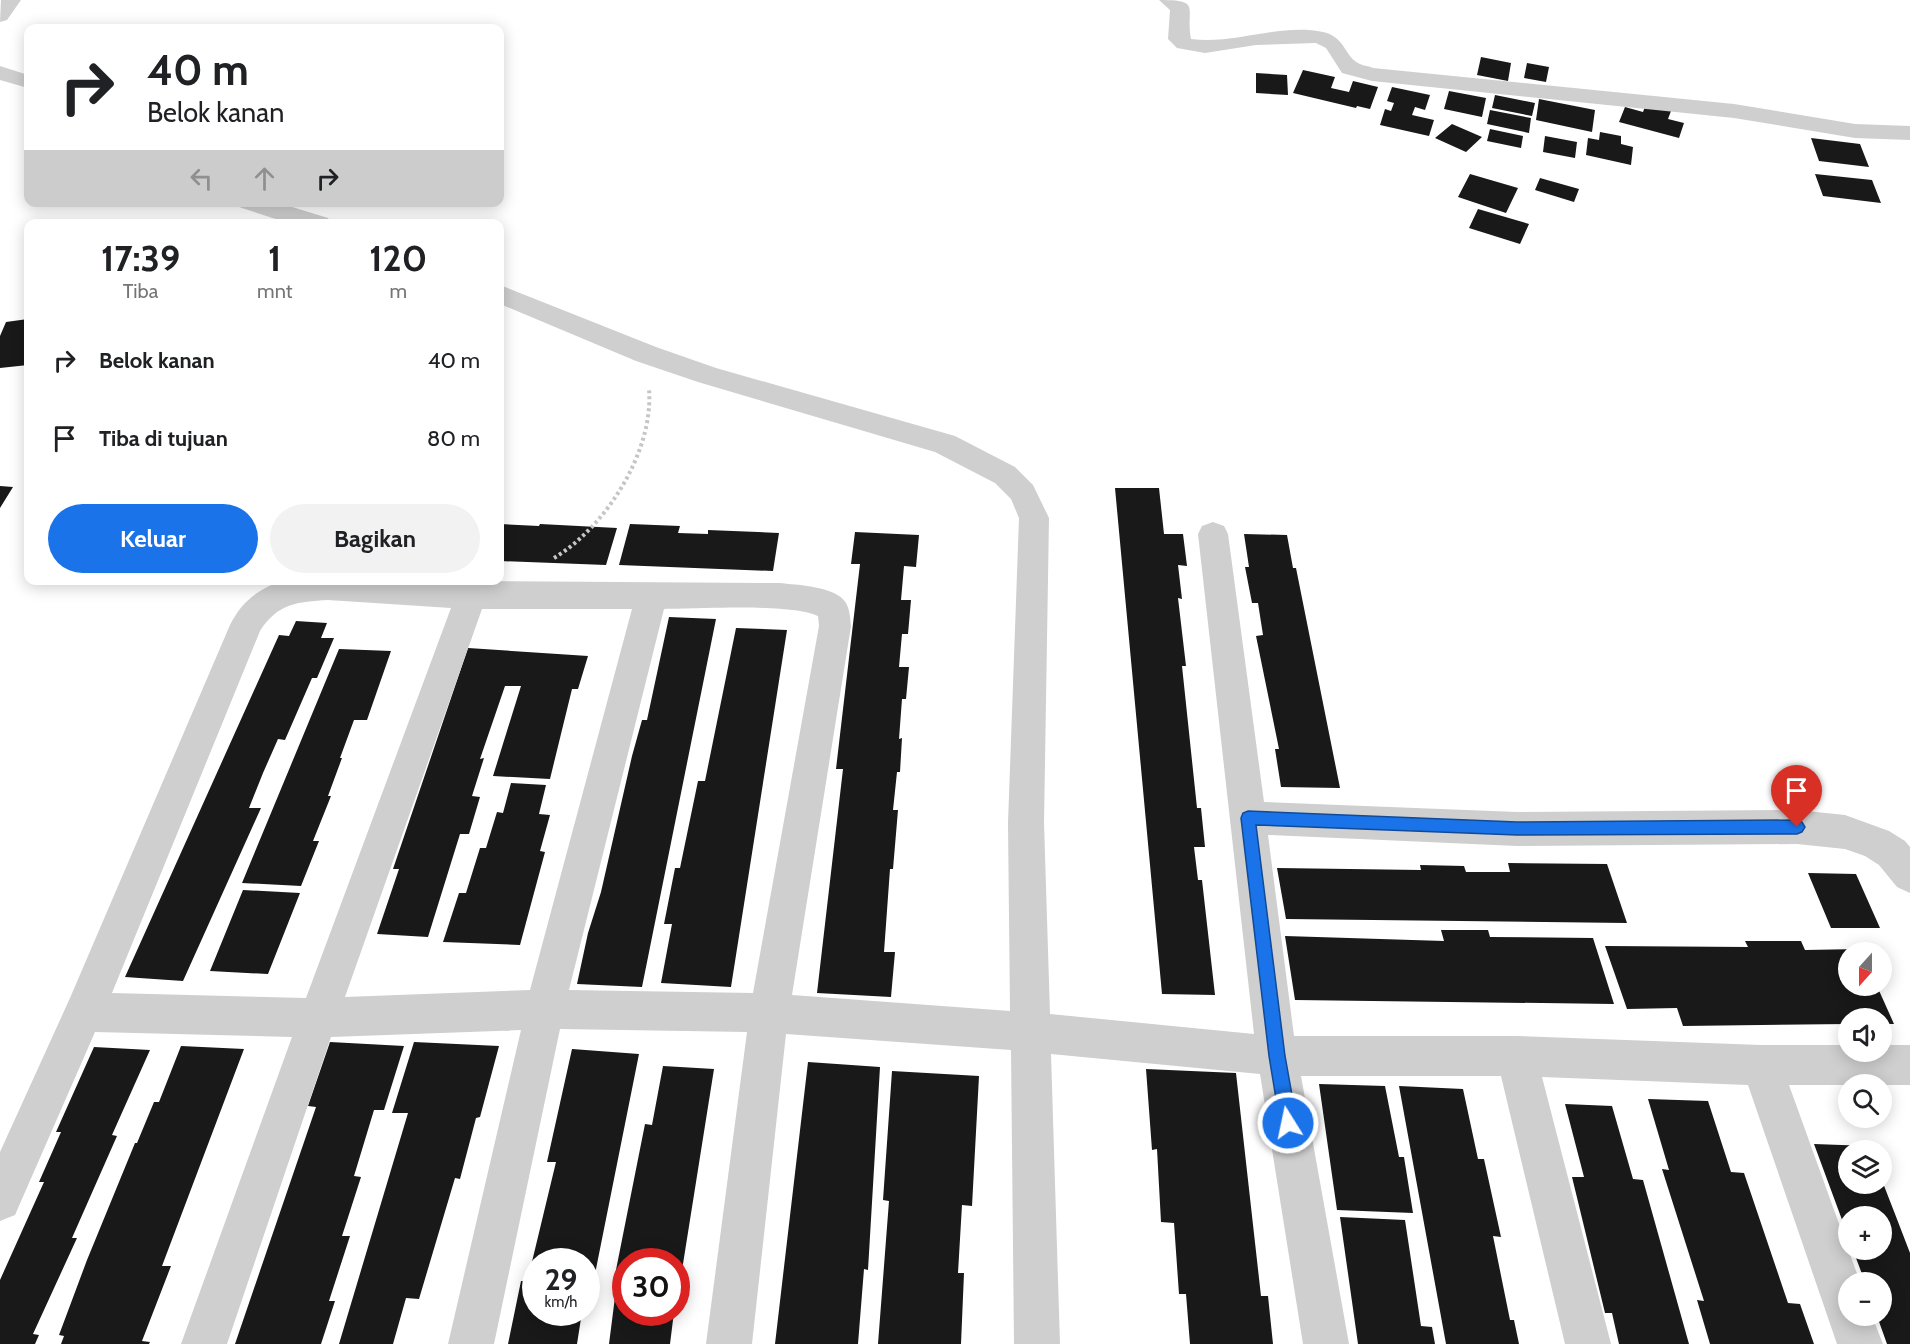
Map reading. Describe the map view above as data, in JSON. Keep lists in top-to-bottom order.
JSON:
{
  "north": "bottom",
  "page": {
    "turn": ["40 m", "Belok kanan"],
    "eta": [
      "17:39",
      "Tiba",
      "1",
      "mnt",
      "120",
      "m"
    ],
    "list": [
      {
        "name": "Belok kanan",
        "value": "40 m"
      },
      {
        "name": "Tiba di tujuan",
        "value": "80 m"
      }
    ],
    "buttons": ["Keluar", "Bagikan"],
    "map_buttons": ["+", "−"],
    "speed": "29 km/h",
    "limit": "30"
  }
}
